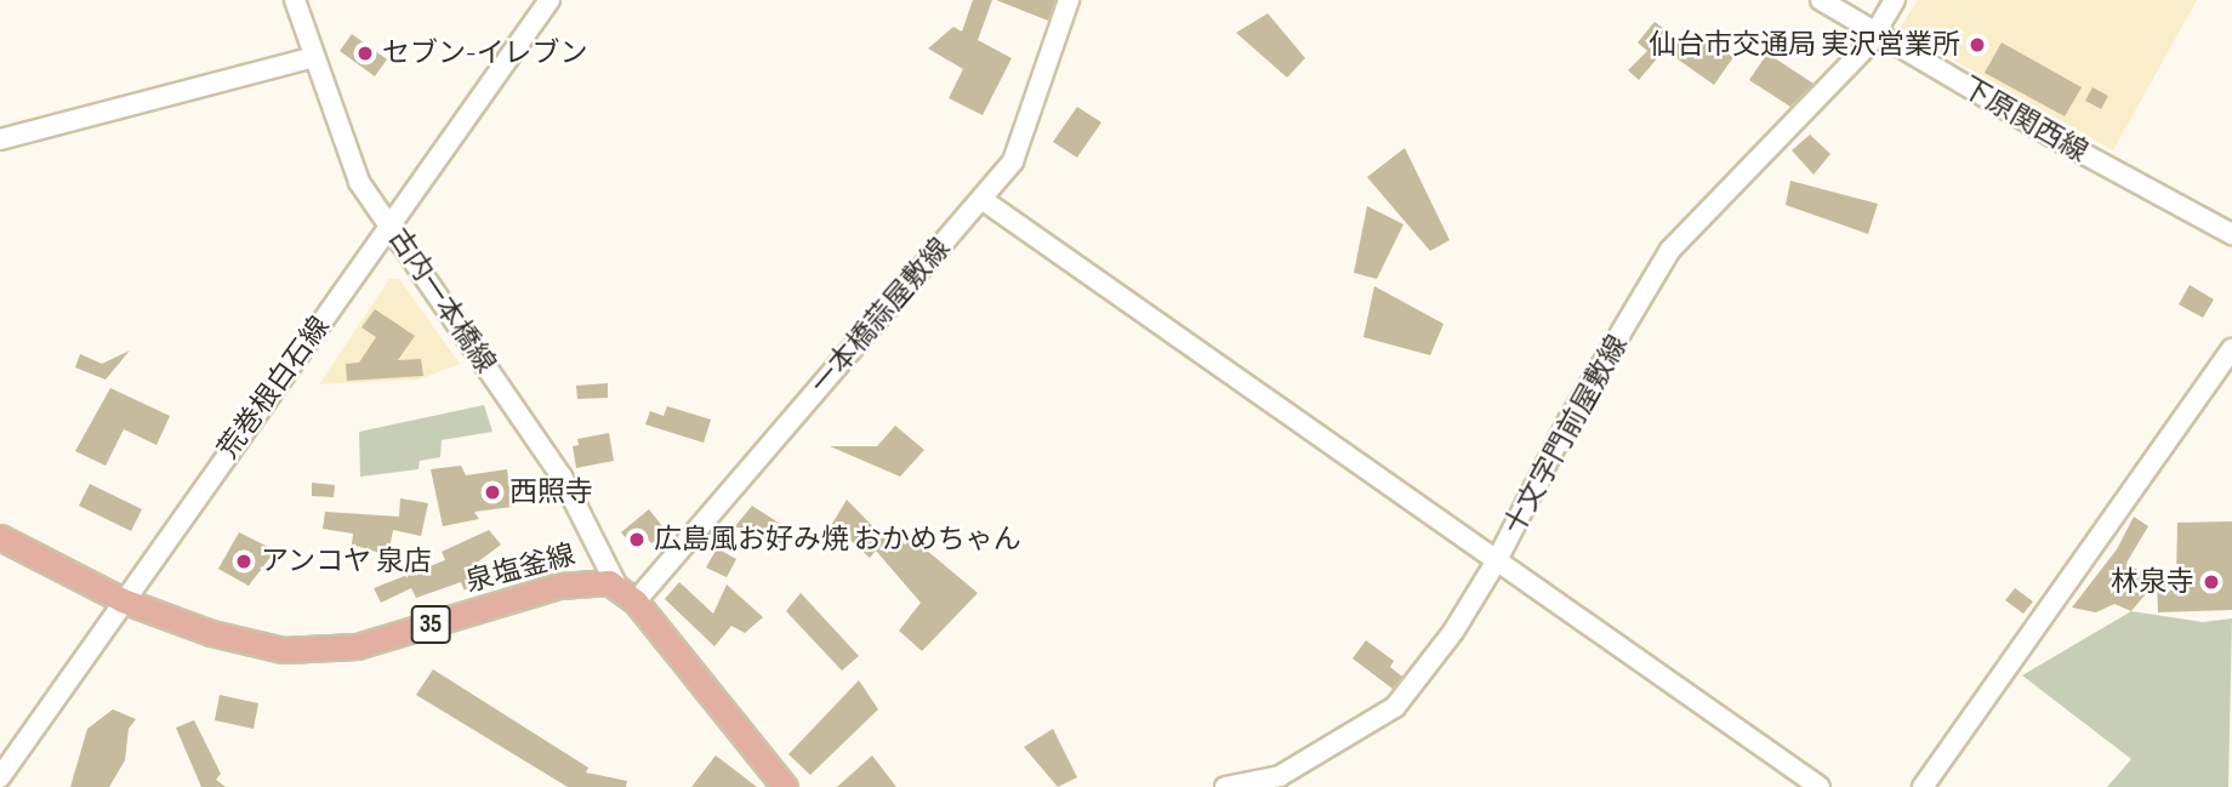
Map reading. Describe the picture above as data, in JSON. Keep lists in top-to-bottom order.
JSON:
{
  "streets": {
    "main road": ["泉塩釜線", "35"],
    "street": [
      "下原関西線",
      "古内一本橋線",
      "一本橋蒜屋敷線",
      "荒巻根白石線",
      "十文字門前屋敷線"
    ]
  },
  "crossings": [
    ["下原関西線", "十文字門前屋敷線"],
    ["古内一本橋線", "一本橋蒜屋敷線"],
    ["古内一本橋線", "荒巻根白石線"],
    ["古内一本橋線", "泉塩釜線"],
    ["一本橋蒜屋敷線", "泉塩釜線"],
    ["荒巻根白石線", "泉塩釜線"]
  ],
  "places": [
    "仙台市交通局 実沢営業所",
    "セブン-イレブン",
    "西照寺",
    "広島風お好み焼 おかめちゃん",
    "アンコヤ 泉店",
    "林泉寺"
  ]
}
